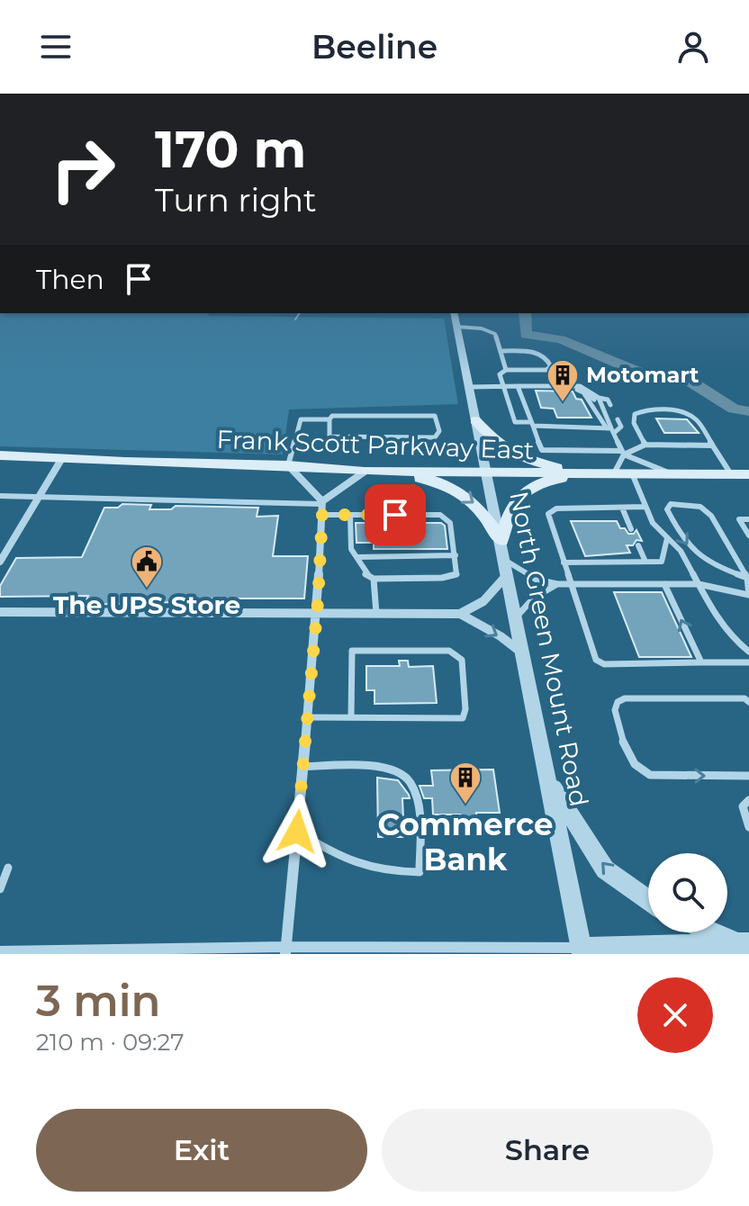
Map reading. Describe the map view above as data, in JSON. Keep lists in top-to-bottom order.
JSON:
{
  "streets": {
    "main road": ["Frank Scott Parkway East"],
    "street": ["North Green Mount Road"]
  },
  "crossings": [
    ["Frank Scott Parkway East", "North Green Mount Road"]
  ],
  "places": {
    "building": ["Motomart", "Commerce Bank"],
    "public building": ["The UPS Store"]
  },
  "page": {
    "header": "Beeline",
    "turn": ["170 m", "Turn right"],
    "then": "Then",
    "heading": ["3 min", "210 m · 09:27"],
    "buttons": ["Exit", "Share"]
  }
}
